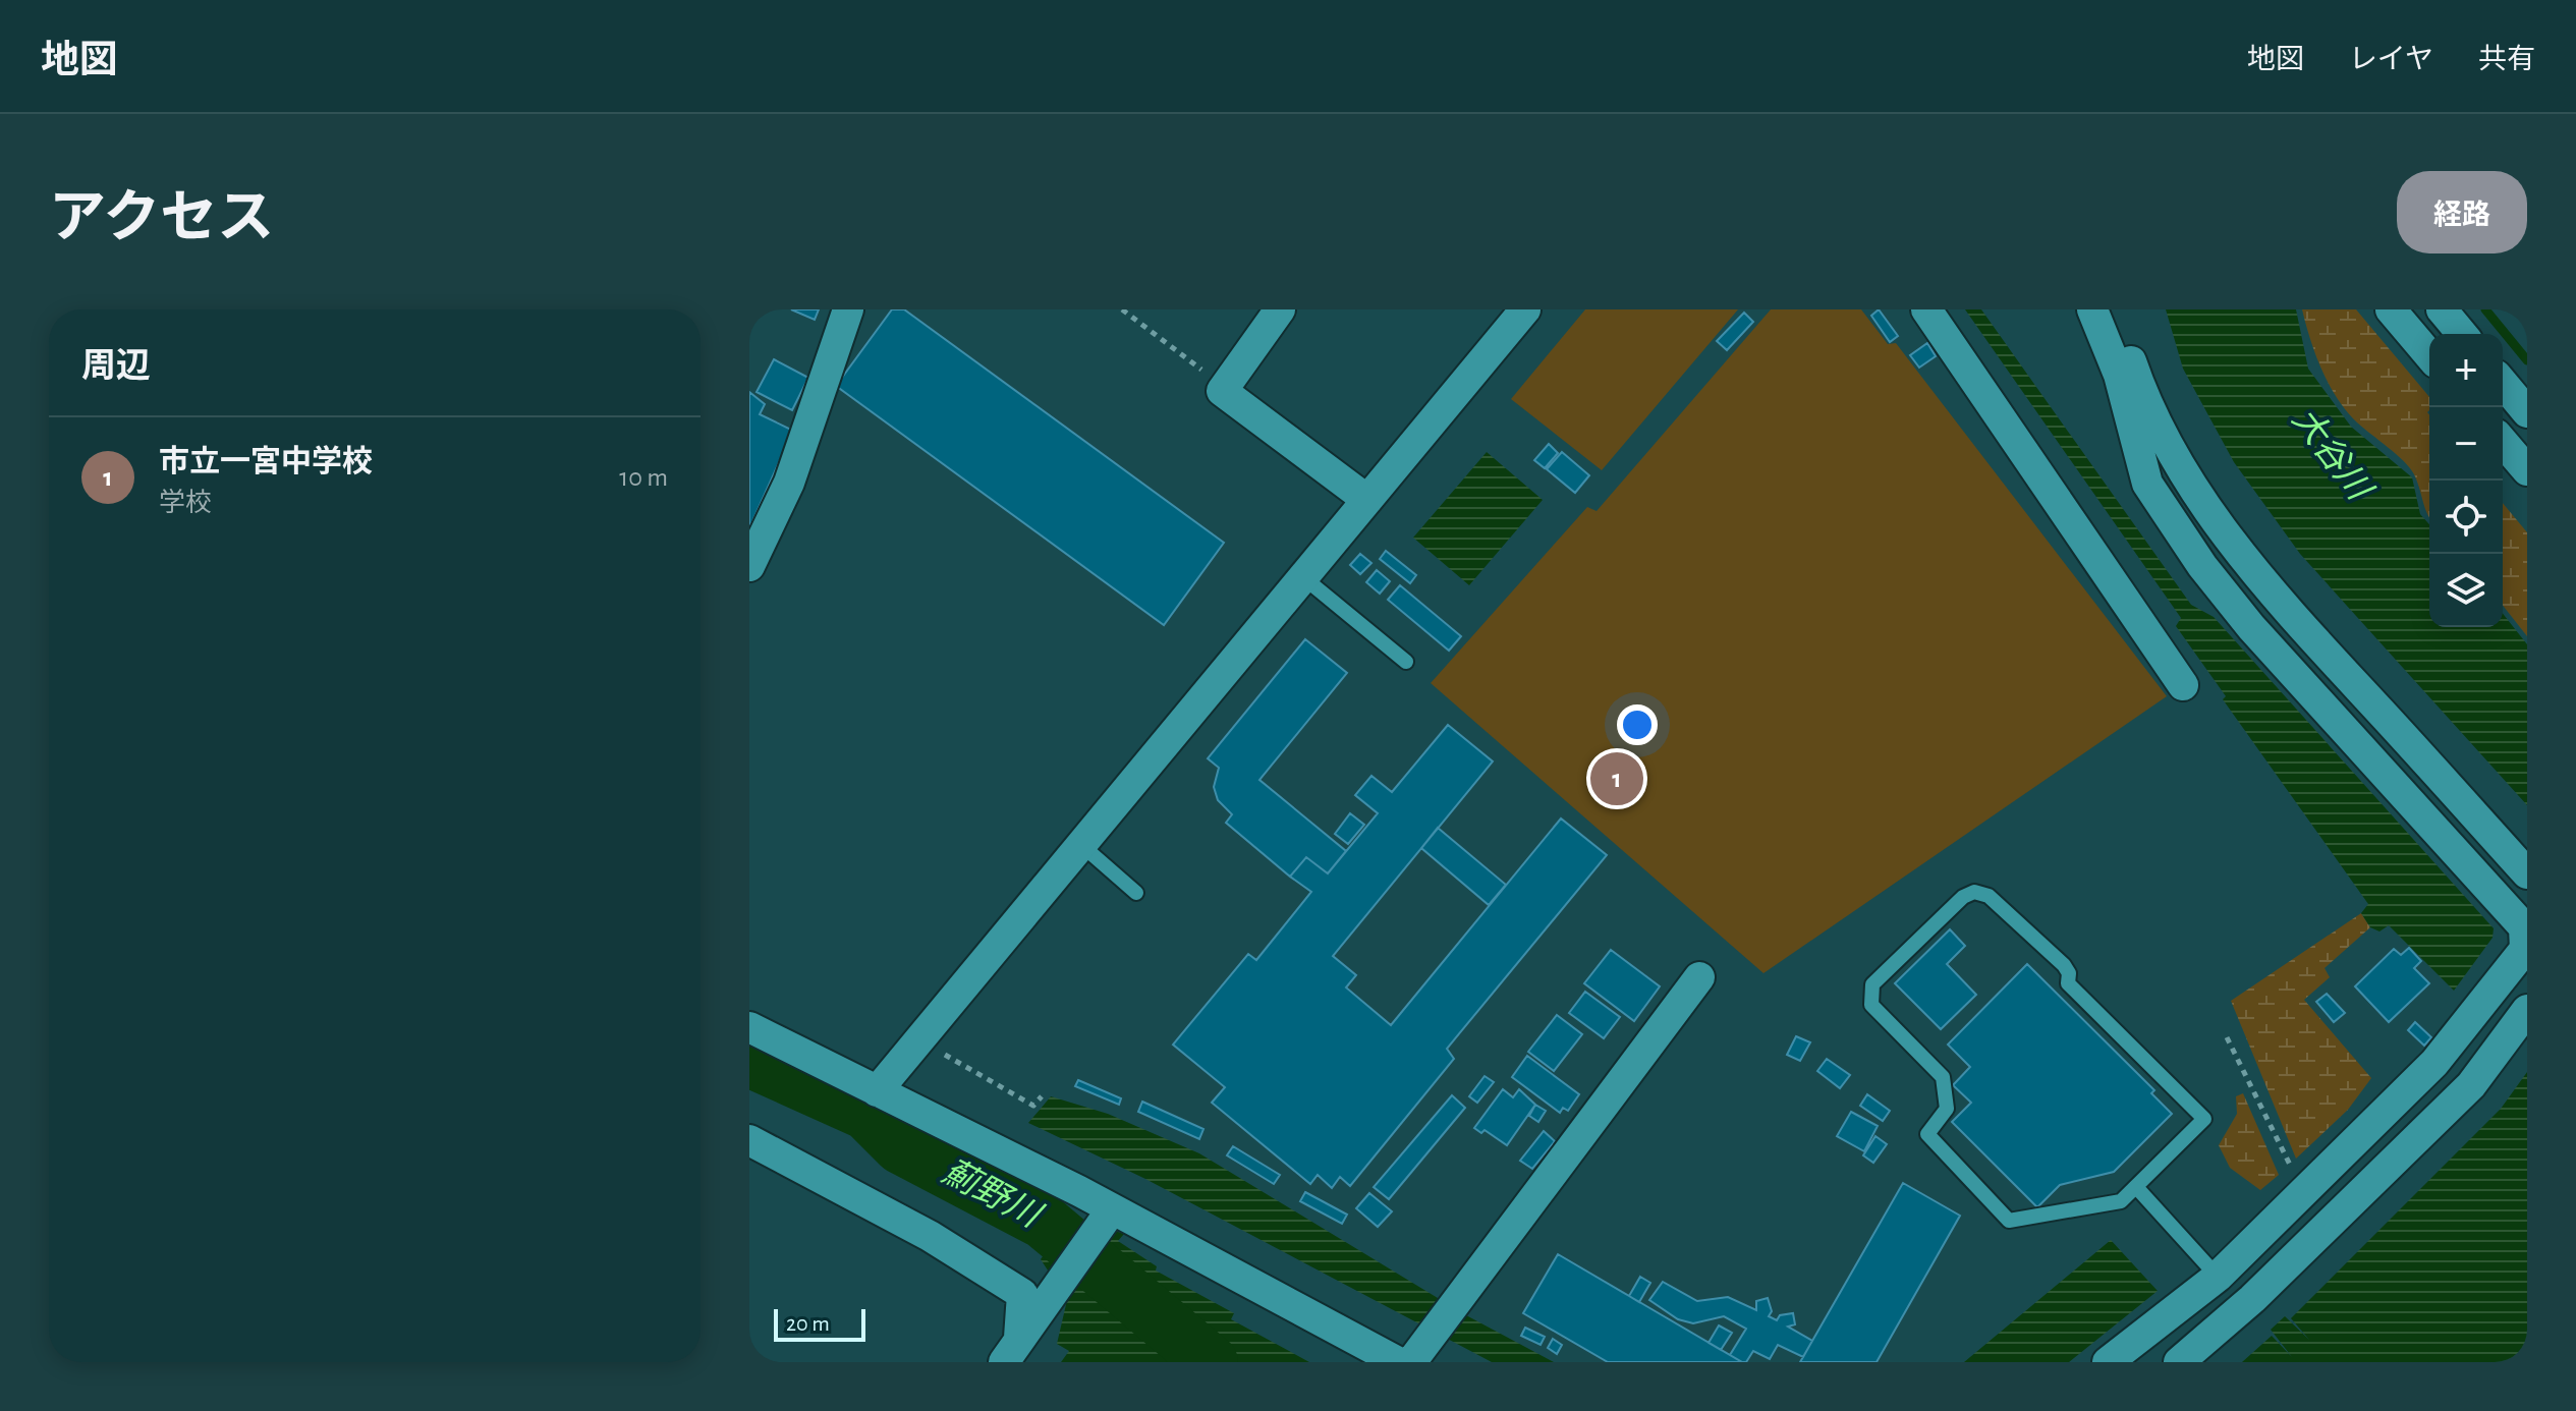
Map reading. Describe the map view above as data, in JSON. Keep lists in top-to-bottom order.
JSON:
{
  "water": ["大谷川", "薊野川"],
  "scale_bar": "20 m",
  "page": {
    "header": "地図",
    "nav": ["地図", "レイヤ", "共有"],
    "title": "アクセス",
    "buttons": "経路",
    "heading": "周辺",
    "map_buttons": ["+", "−"],
    "list": [
      {
        "mark": "1",
        "name": "市立一宮中学校",
        "note": "学校",
        "value": "10 m"
      }
    ],
    "pins": "1",
    "scale": "20 m"
  }
}
